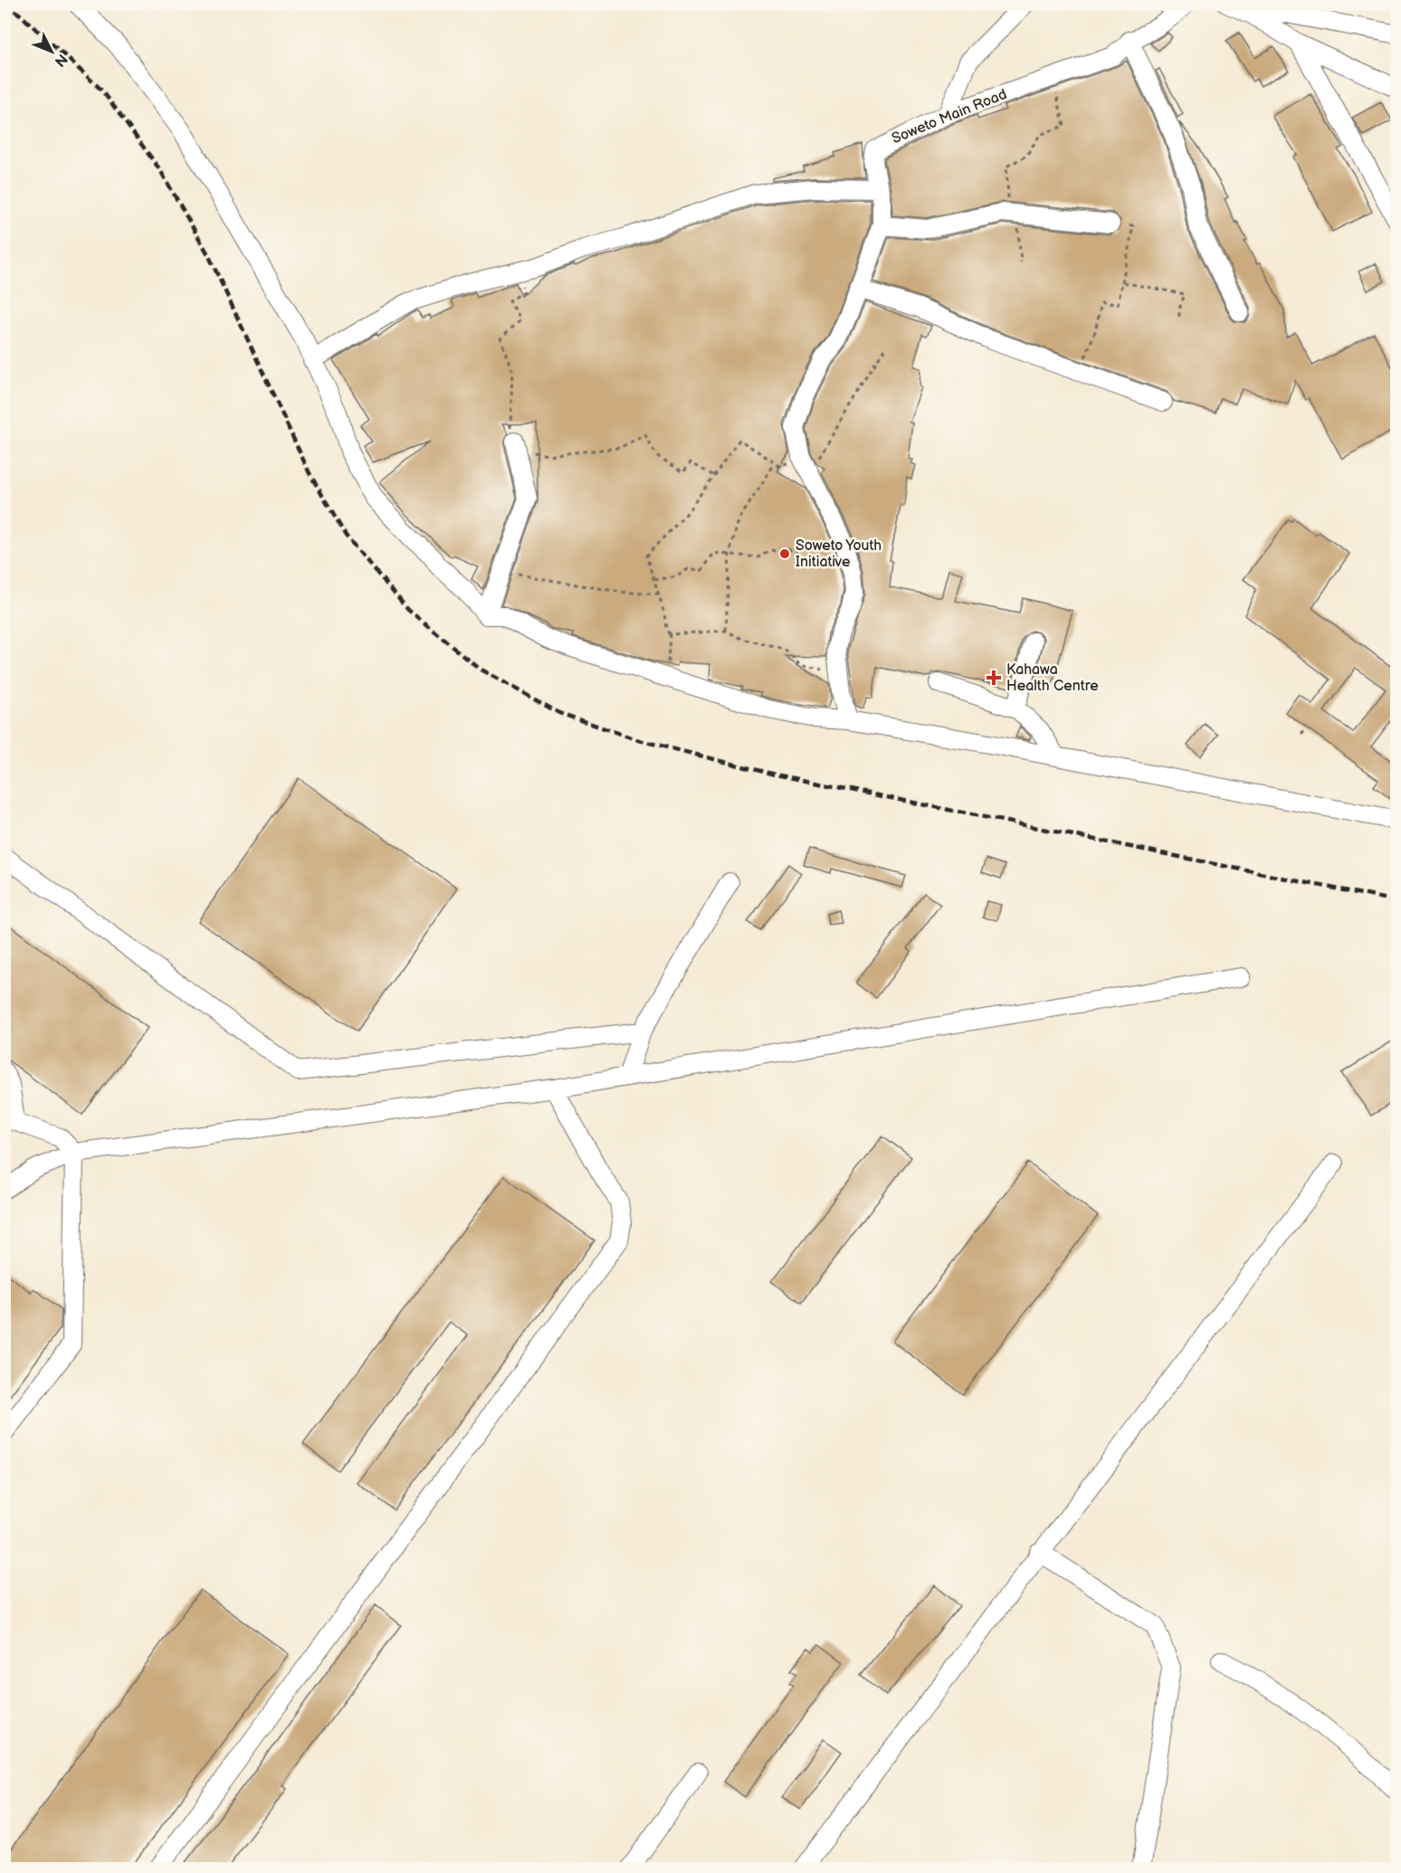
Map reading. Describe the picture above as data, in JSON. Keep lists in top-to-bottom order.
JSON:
{
  "streets": {
    "street": ["Soweto Main Road"]
  },
  "places": {
    "other": ["Soweto Youth Initiative"],
    "health": ["Kahawa Health Centre"]
  },
  "north": "bottom right"
}
